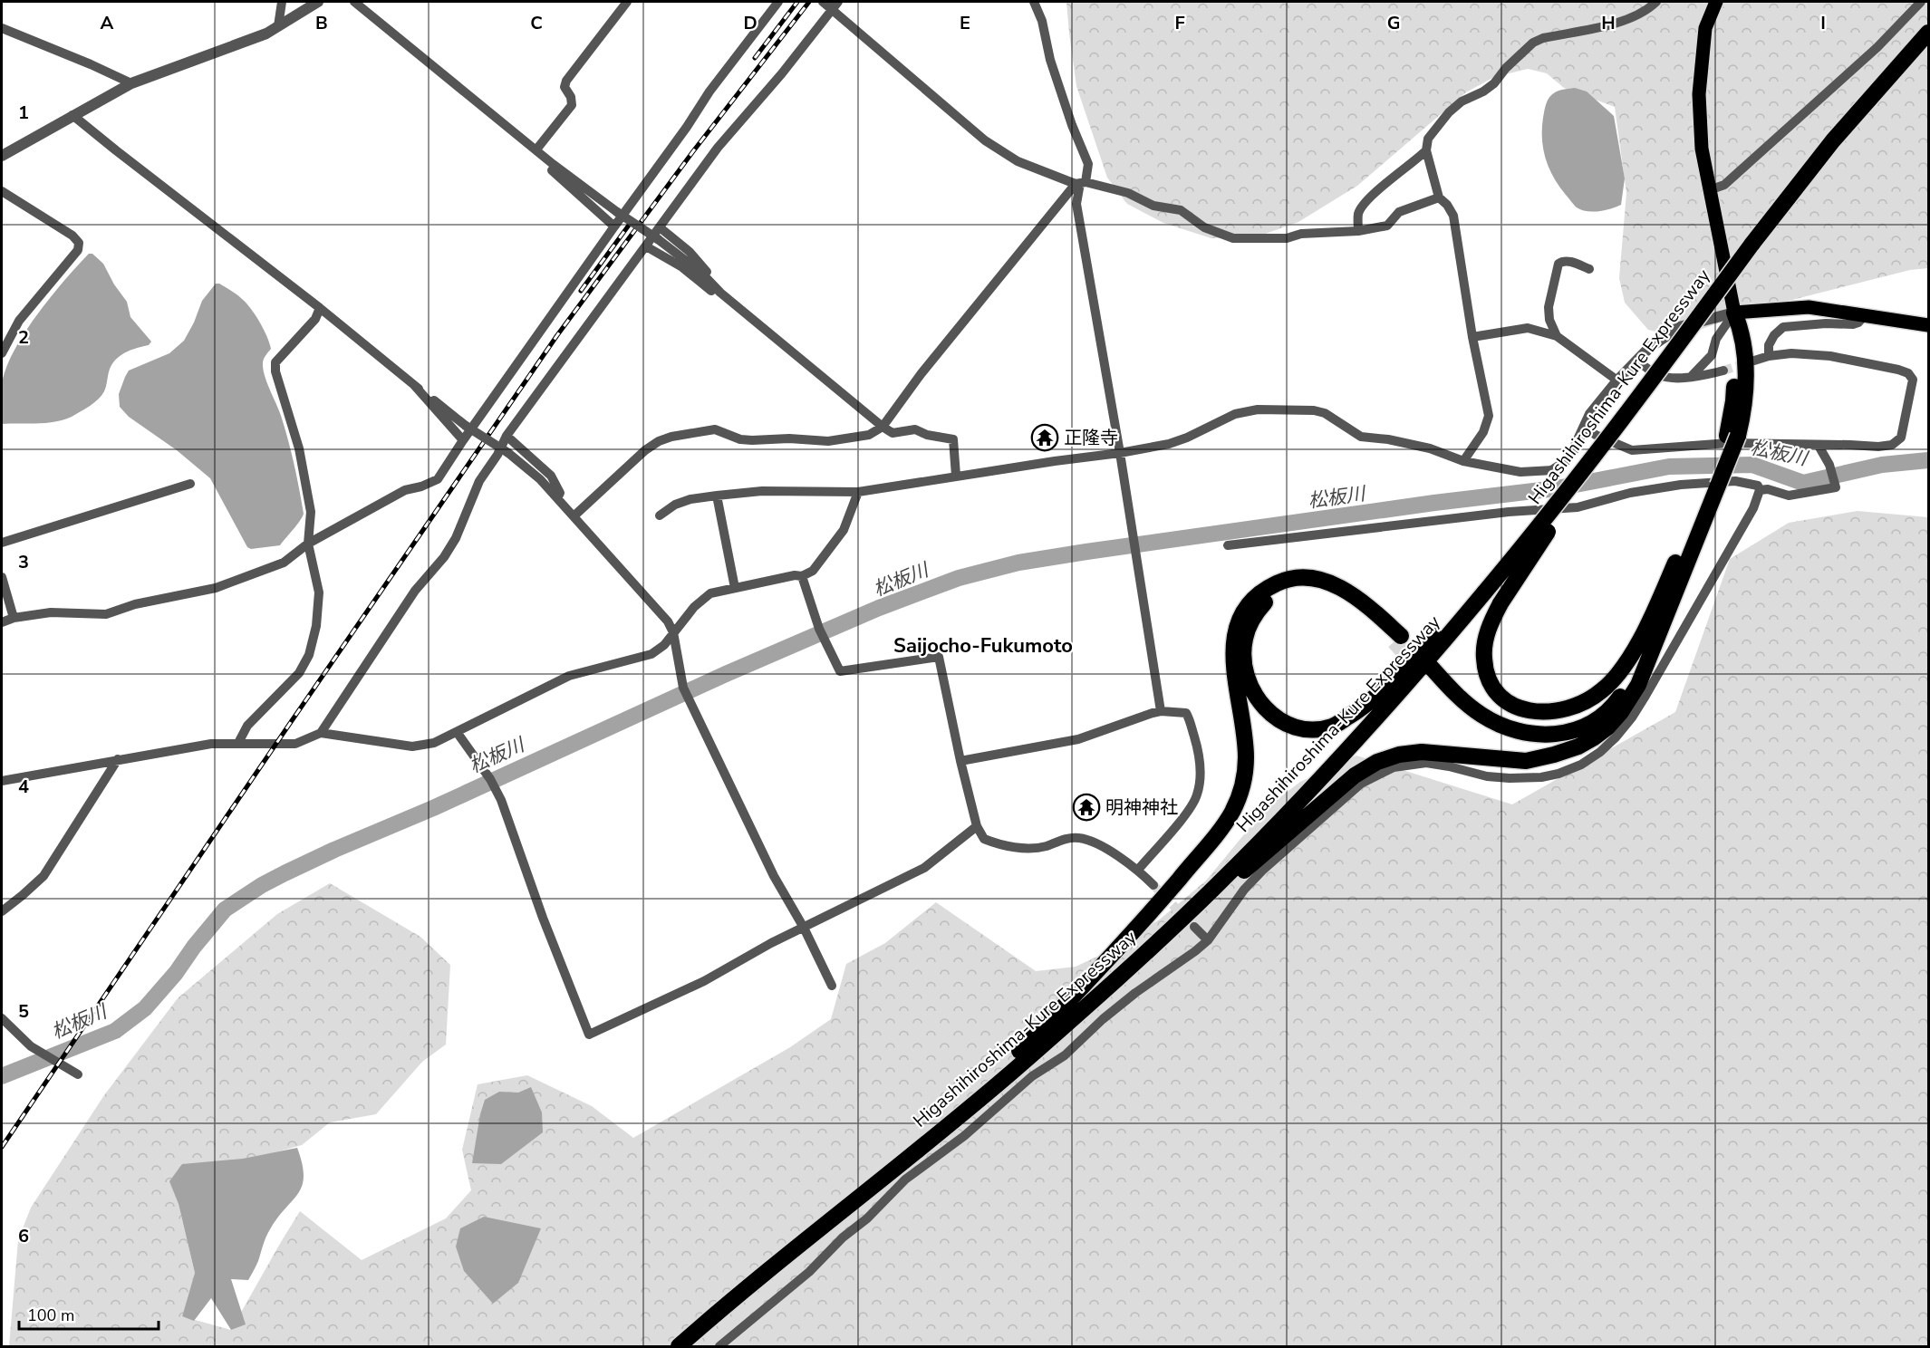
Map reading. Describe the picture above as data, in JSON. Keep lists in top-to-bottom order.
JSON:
{
  "streets": {
    "highway": ["Higashihiroshima-Kure Expressway"]
  },
  "districts": ["Saijocho-Fukumoto"],
  "water": ["松板川"],
  "places": {
    "temple": ["正隆寺", "明神神社"]
  },
  "scale_bar": "100 m",
  "grid": {
    "columns": [
      "A",
      "B",
      "C",
      "D",
      "E",
      "F",
      "G",
      "H",
      "I"
    ],
    "rows": [
      "1",
      "2",
      "3",
      "4",
      "5",
      "6"
    ]
  }
}
